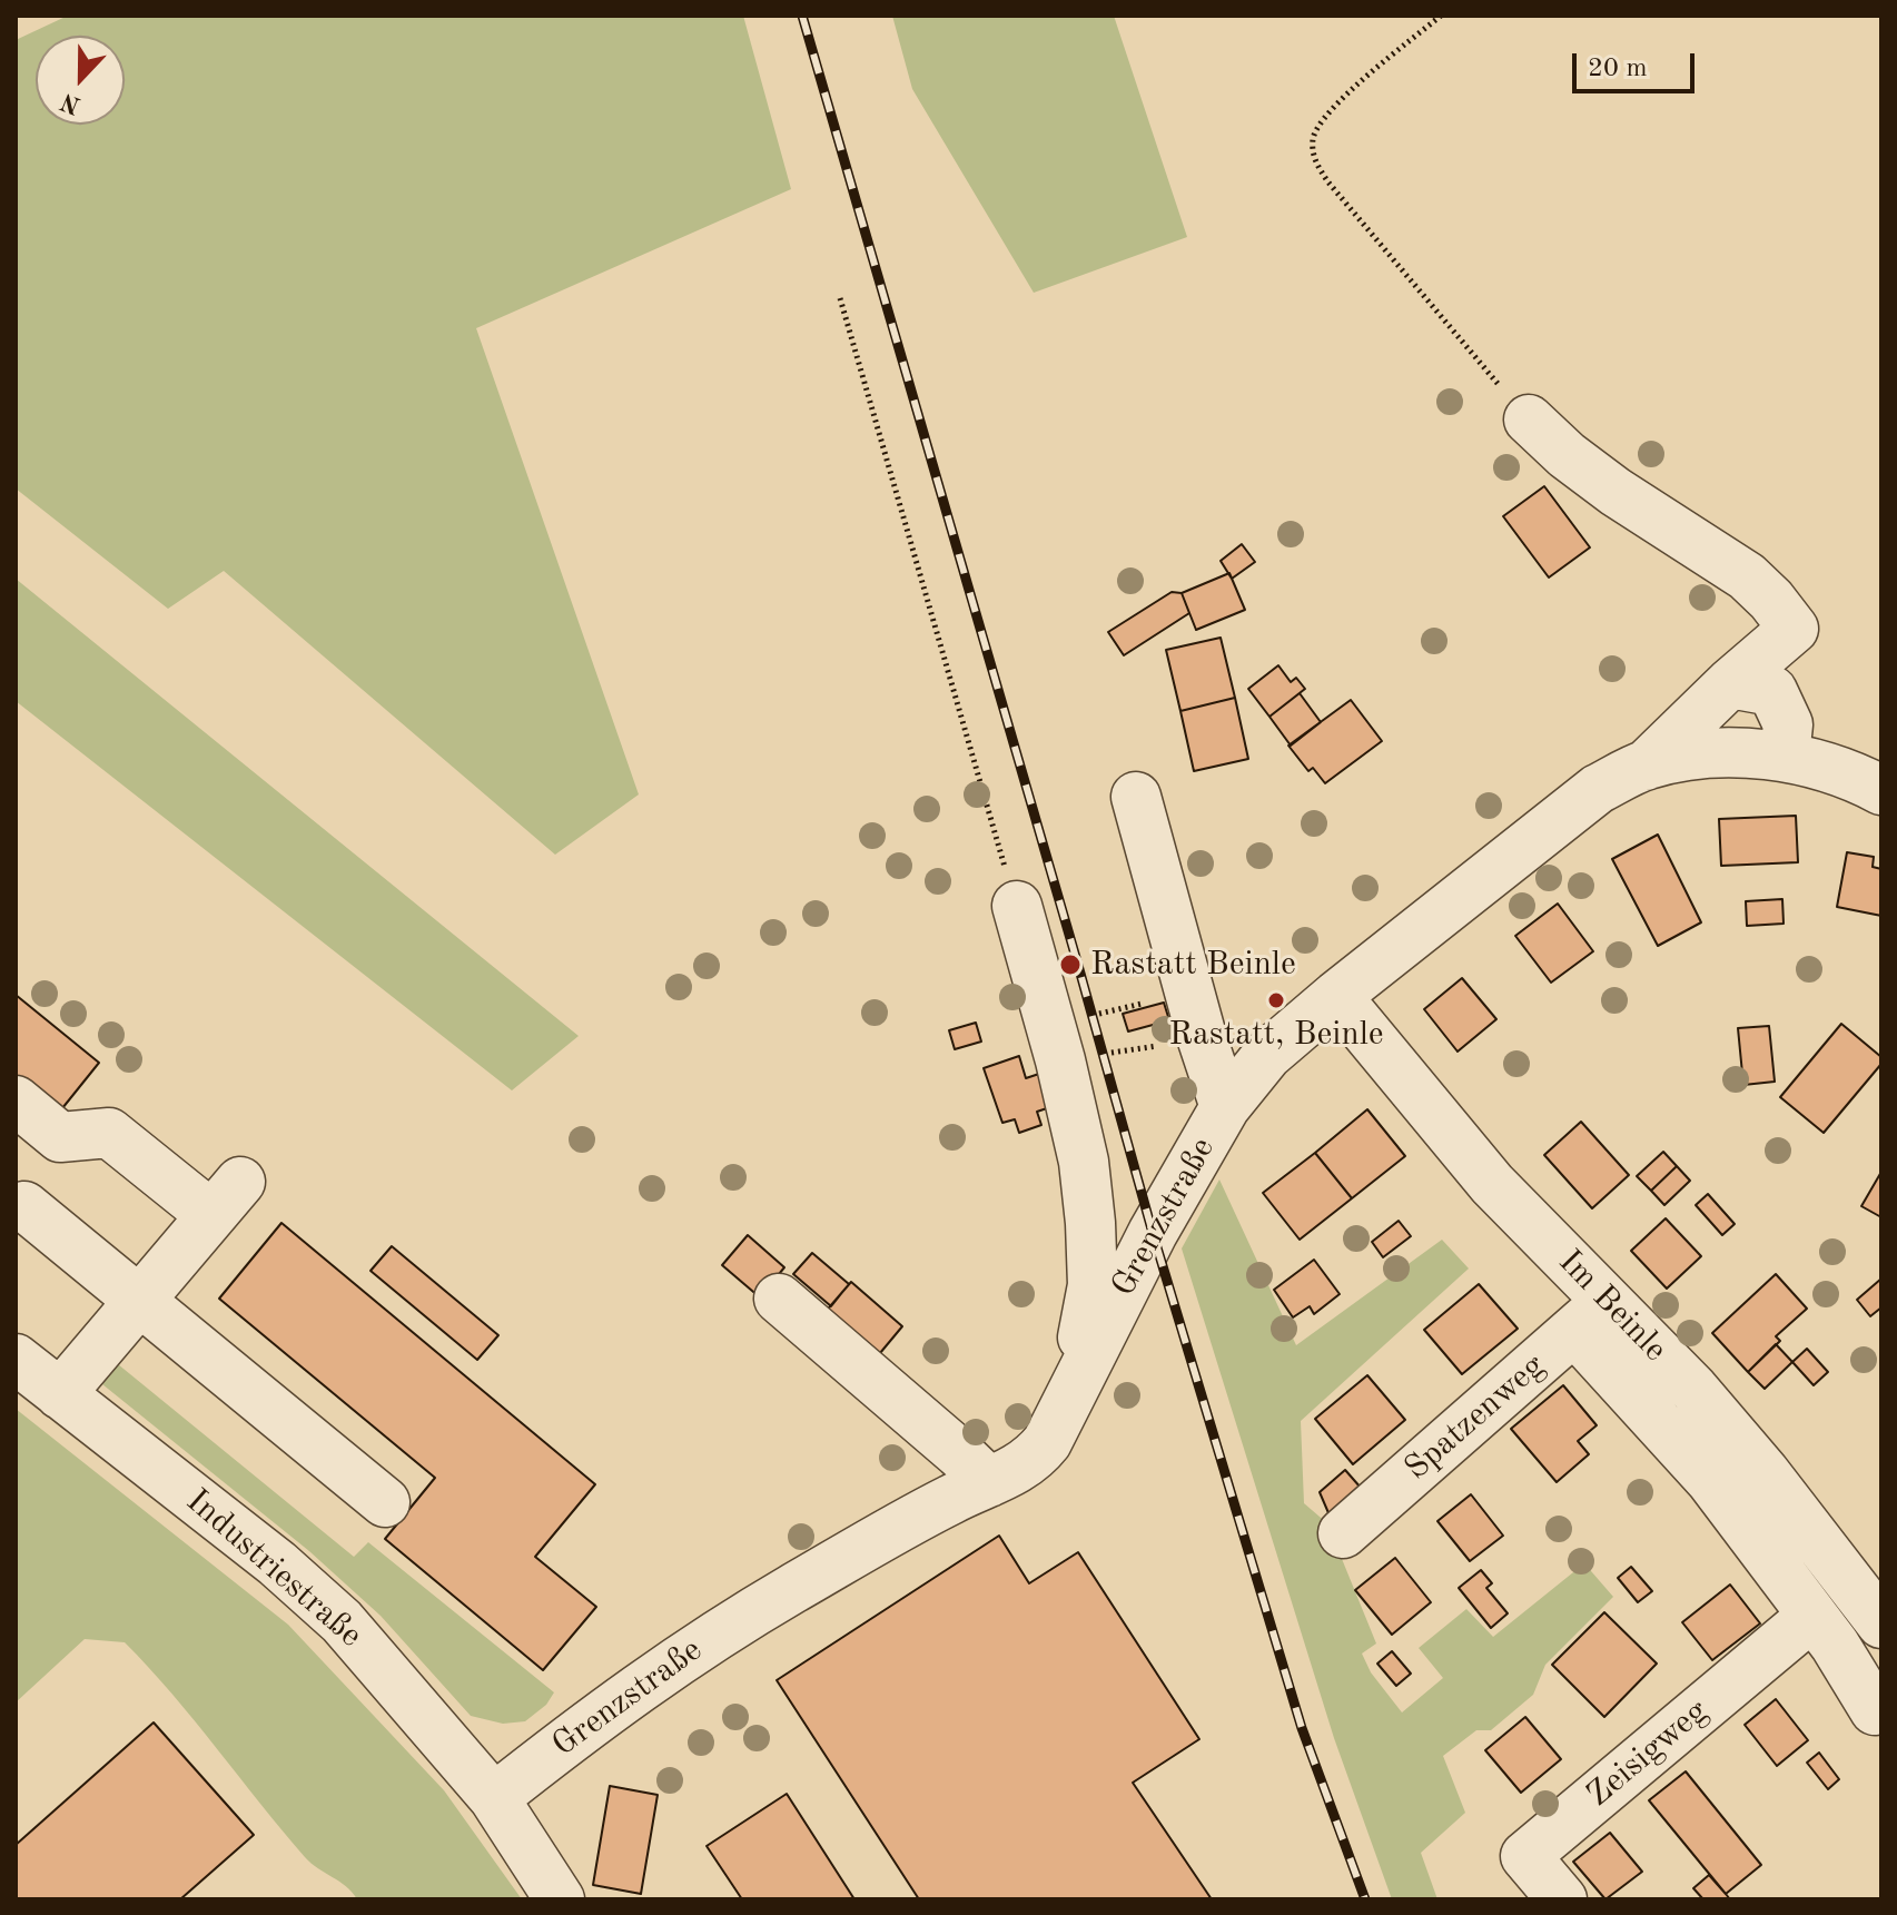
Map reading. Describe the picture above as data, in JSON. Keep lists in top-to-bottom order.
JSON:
{
  "streets": {
    "street": [
      "Grenzstraße",
      "Im Beinle",
      "Spatzenweg",
      "Industriestraße",
      "Zeisigweg"
    ]
  },
  "crossings": [
    ["Grenzstraße", "Im Beinle"],
    ["Grenzstraße", "Industriestraße"],
    ["Im Beinle", "Spatzenweg"],
    ["Im Beinle", "Zeisigweg"]
  ],
  "places": ["Rastatt Beinle", "Rastatt, Beinle"],
  "scale_bar": "20 m",
  "north": "bottom"
}
